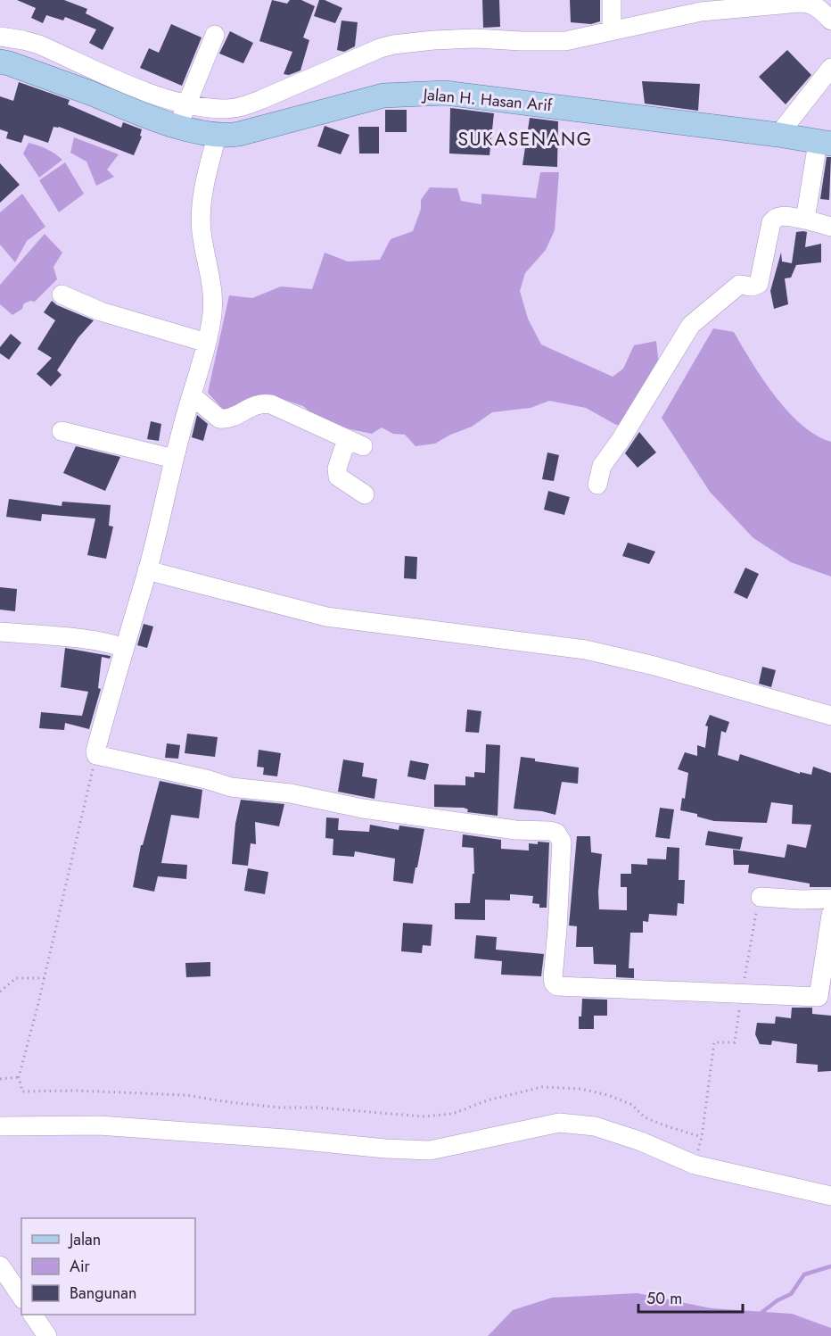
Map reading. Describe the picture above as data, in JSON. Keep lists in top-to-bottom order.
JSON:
{
  "streets": {
    "main road": ["Jalan H. Hasan Arif"]
  },
  "districts": ["SUKASENANG"],
  "legend": ["Jalan", "Air", "Bangunan"],
  "scale_bar": "50 m"
}
